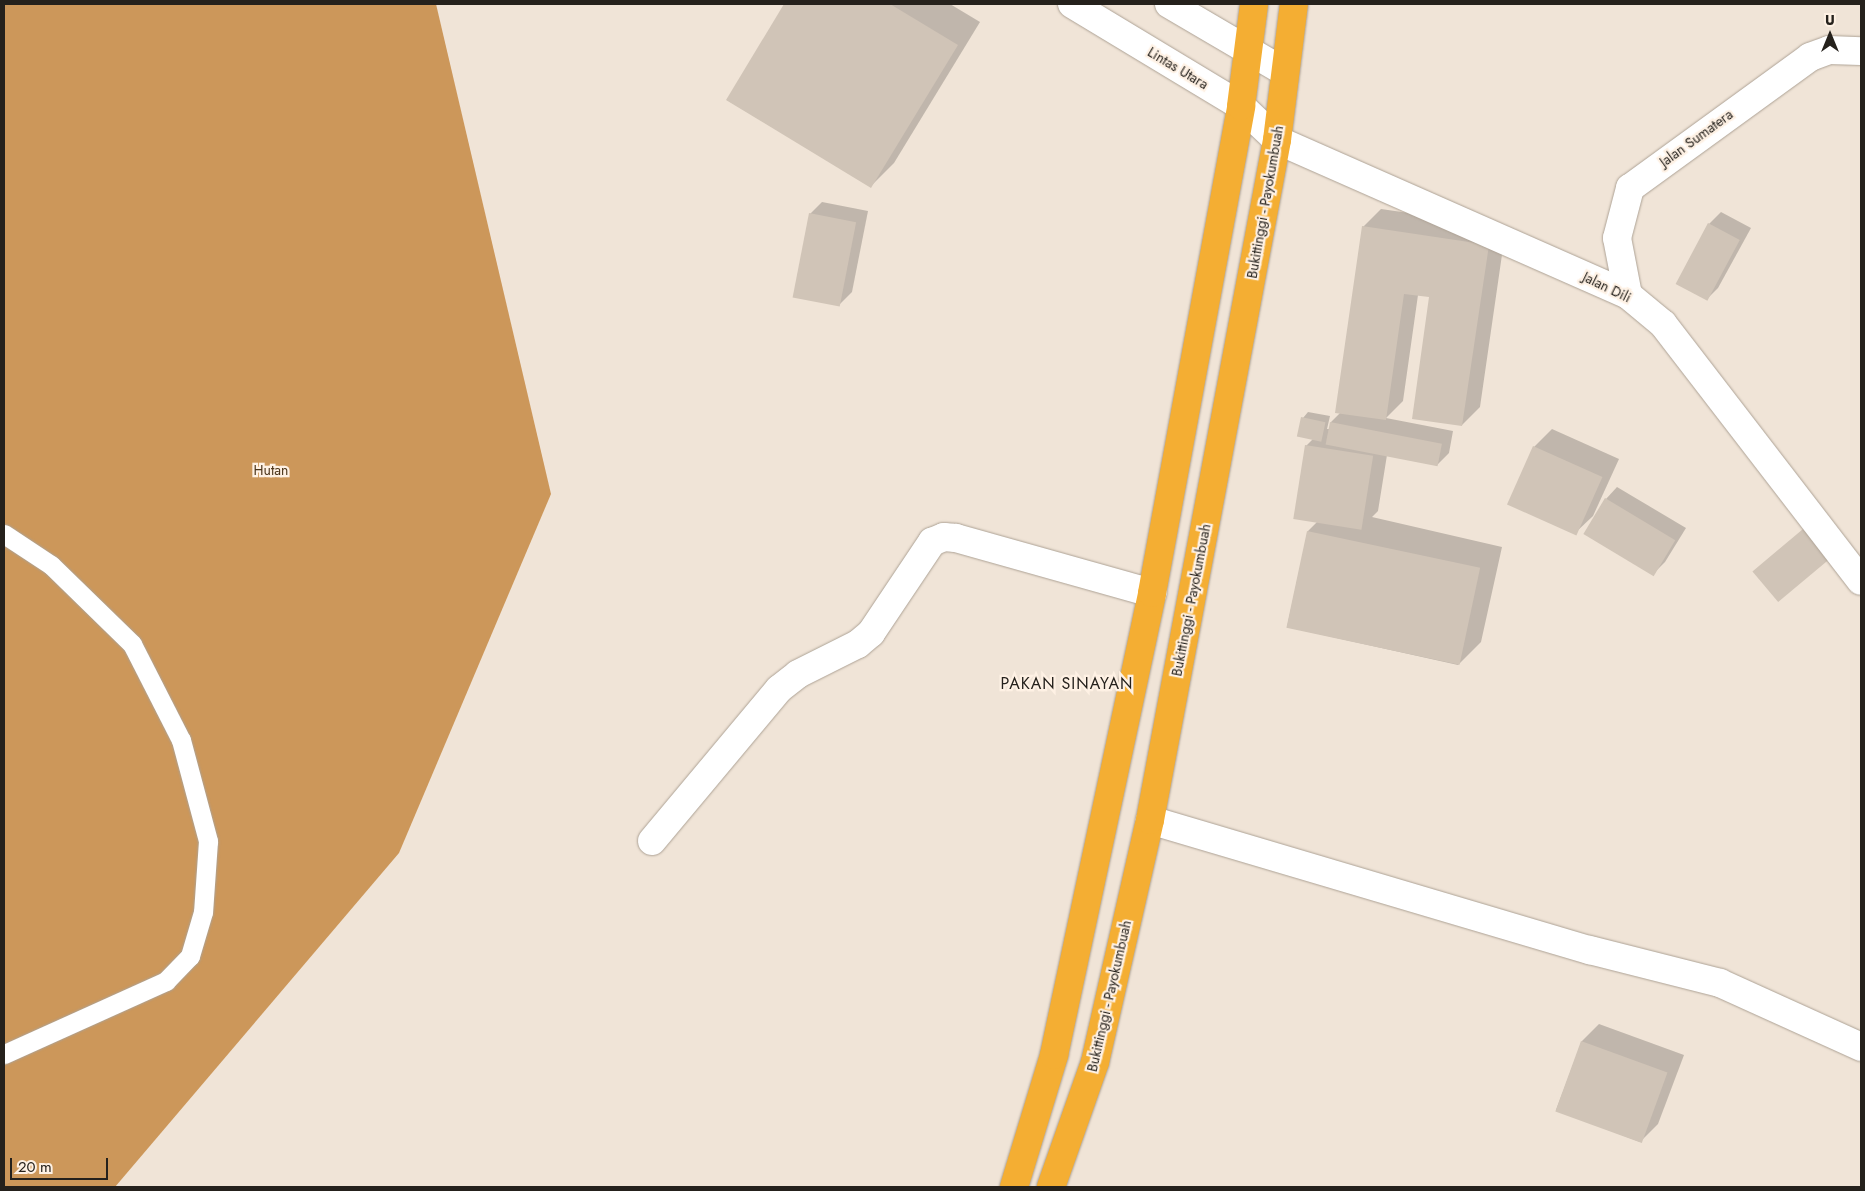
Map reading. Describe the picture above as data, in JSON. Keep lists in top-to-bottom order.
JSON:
{
  "streets": {
    "highway": ["Bukittinggi - Payokumbuah"],
    "street": ["Lintas Utara", "Jalan Sumatera", "Jalan Dili"]
  },
  "crossings": [
    ["Lintas Utara", "Bukittinggi - Payokumbuah"],
    ["Lintas Utara", "Jalan Dili"],
    ["Jalan Sumatera", "Jalan Dili"],
    ["Bukittinggi - Payokumbuah", "Jalan Dili"]
  ],
  "districts": ["PAKAN SINAYAN"],
  "parks": ["Hutan"],
  "scale_bar": "20 m",
  "north": "top"
}
